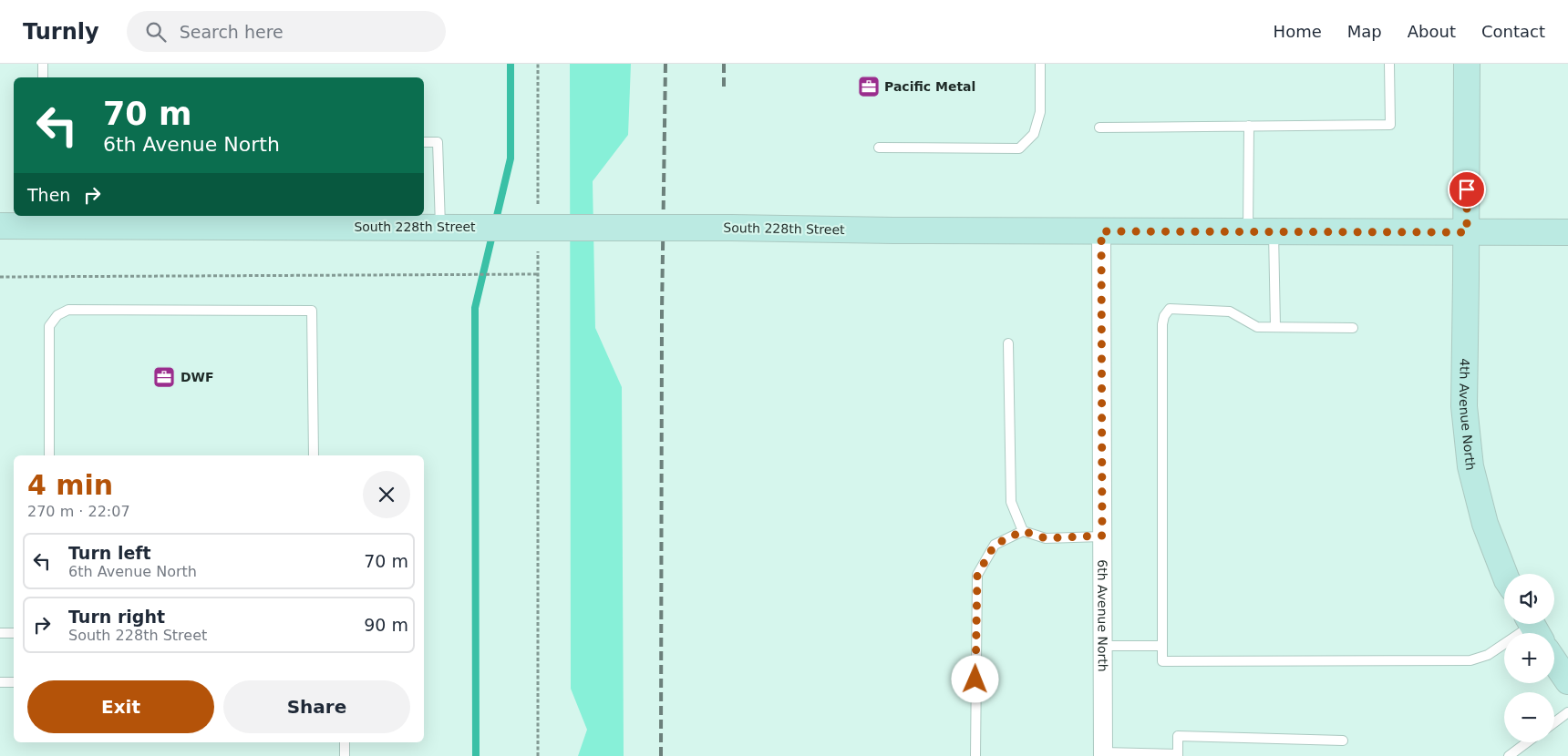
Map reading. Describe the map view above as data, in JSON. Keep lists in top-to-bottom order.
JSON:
{
  "streets": {
    "main road": ["South 228th Street", "4th Avenue North"],
    "street": ["6th Avenue North"]
  },
  "crossings": [
    ["South 228th Street", "4th Avenue North"],
    ["South 228th Street", "6th Avenue North"]
  ],
  "places": {
    "office": ["Pacific Metal", "DWF"]
  },
  "page": {
    "header": "Turnly",
    "search": "Search here",
    "nav": [
      "Home",
      "Map",
      "About",
      "Contact"
    ],
    "turn": ["70 m", "6th Avenue North"],
    "then": "Then",
    "heading": ["4 min", "270 m · 22:07"],
    "list": [
      {
        "name": "Turn left",
        "note": "6th Avenue North",
        "value": "70 m"
      },
      {
        "name": "Turn right",
        "note": "South 228th Street",
        "value": "90 m"
      }
    ],
    "map_buttons": ["+", "−"],
    "buttons": ["Exit", "Share"]
  }
}
